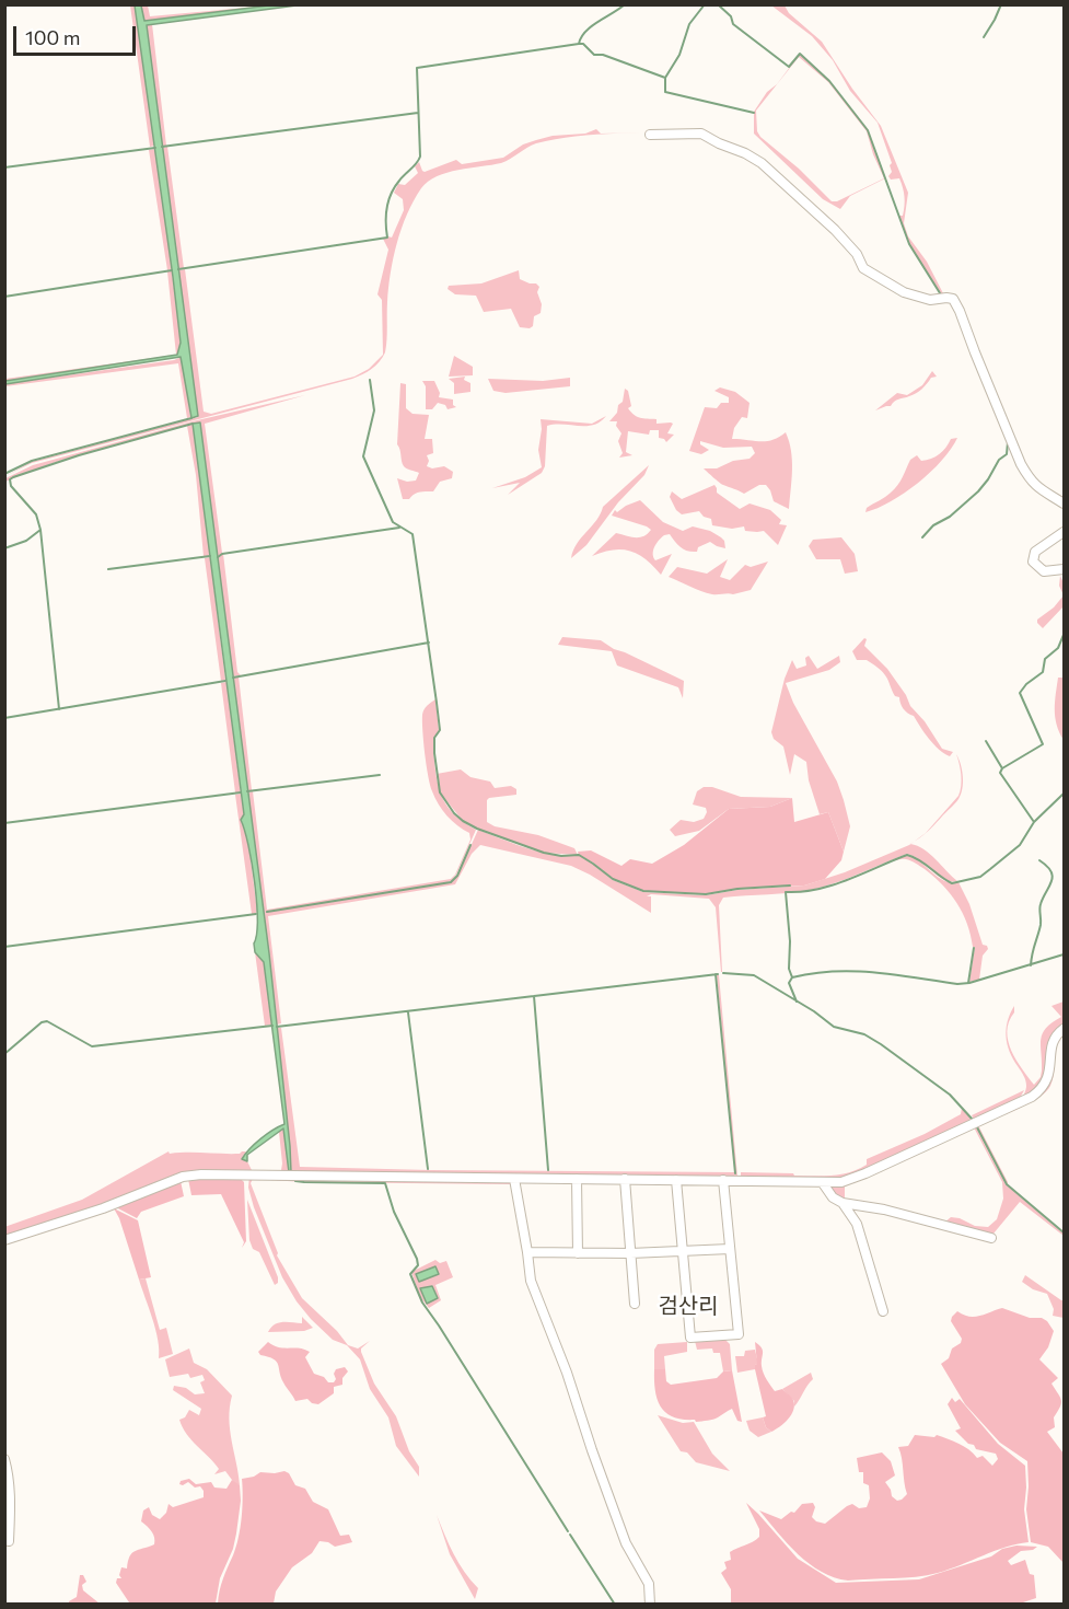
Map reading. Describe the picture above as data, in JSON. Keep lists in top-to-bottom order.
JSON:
{
  "districts": ["검산리"],
  "scale_bar": "100 m"
}
